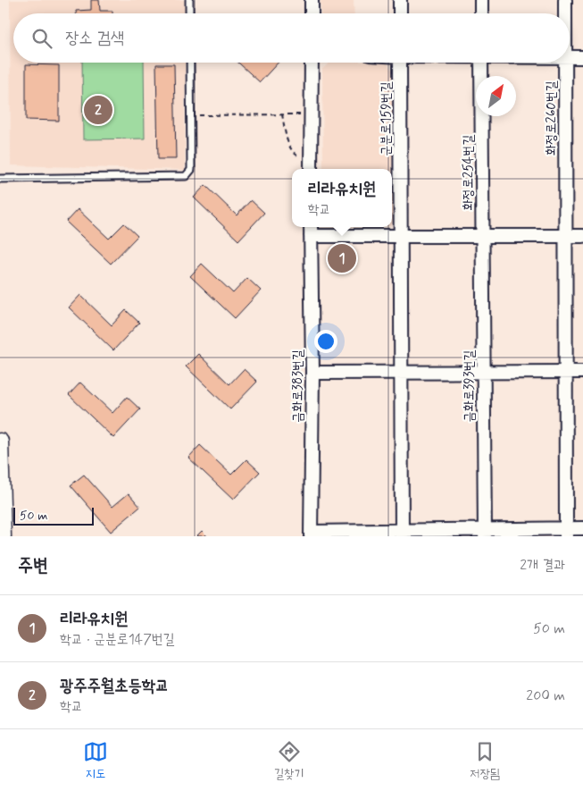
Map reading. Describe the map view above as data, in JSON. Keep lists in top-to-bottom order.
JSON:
{
  "streets": {
    "street": [
      "화정로260번길",
      "군분로159번길",
      "화정로254번길",
      "금화로383번길",
      "금화로393번길"
    ]
  },
  "crossings": [
    ["화정로254번길", "금화로393번길"]
  ],
  "scale_bar": "50 m",
  "north": "top right",
  "page": {
    "search": "장소 검색",
    "pins": ["2", "1"],
    "popup": ["리라유치원", "학교"],
    "scale": "50 m",
    "heading": ["주변", "2개 결과"],
    "list": [
      {
        "mark": "1",
        "name": "리라유치원",
        "note": "학교 · 군분로147번길",
        "value": "50 m"
      },
      {
        "mark": "2",
        "name": "광주주월초등학교",
        "note": "학교",
        "value": "200 m"
      }
    ],
    "nav": ["지도", "길찾기", "저장됨"]
  }
}
